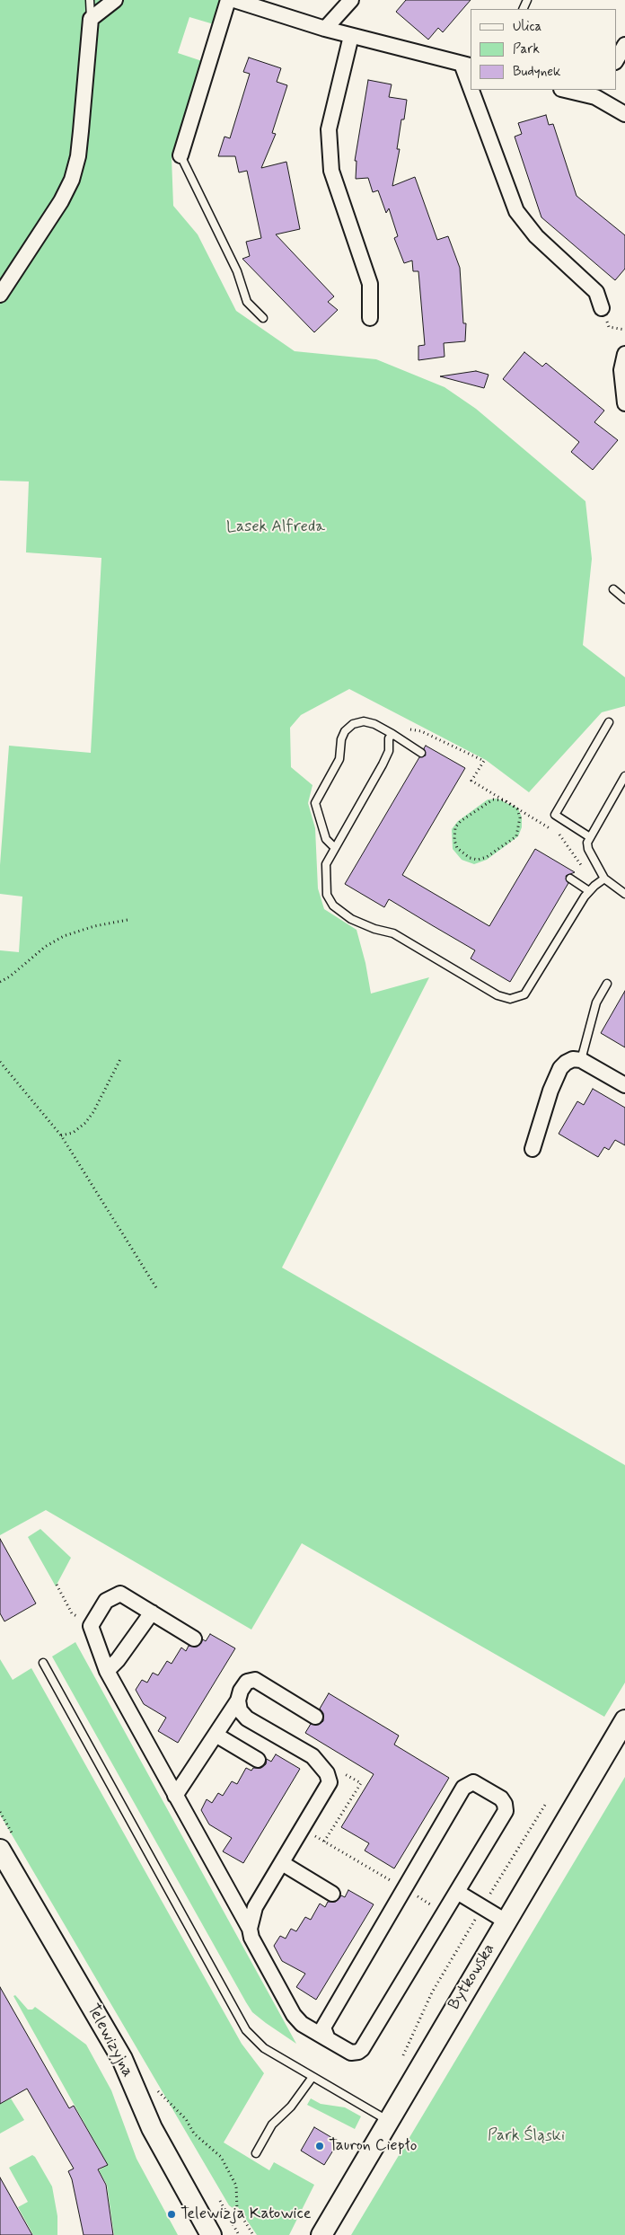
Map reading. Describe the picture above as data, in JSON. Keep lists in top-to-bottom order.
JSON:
{
  "streets": {
    "street": ["Bytkowska", "Telewizyjna"]
  },
  "parks": ["Lasek Alfreda", "Park Śląski"],
  "places": ["Tauron Ciepło", "Telewizja Katowice"],
  "legend": ["Ulica", "Park", "Budynek"]
}
